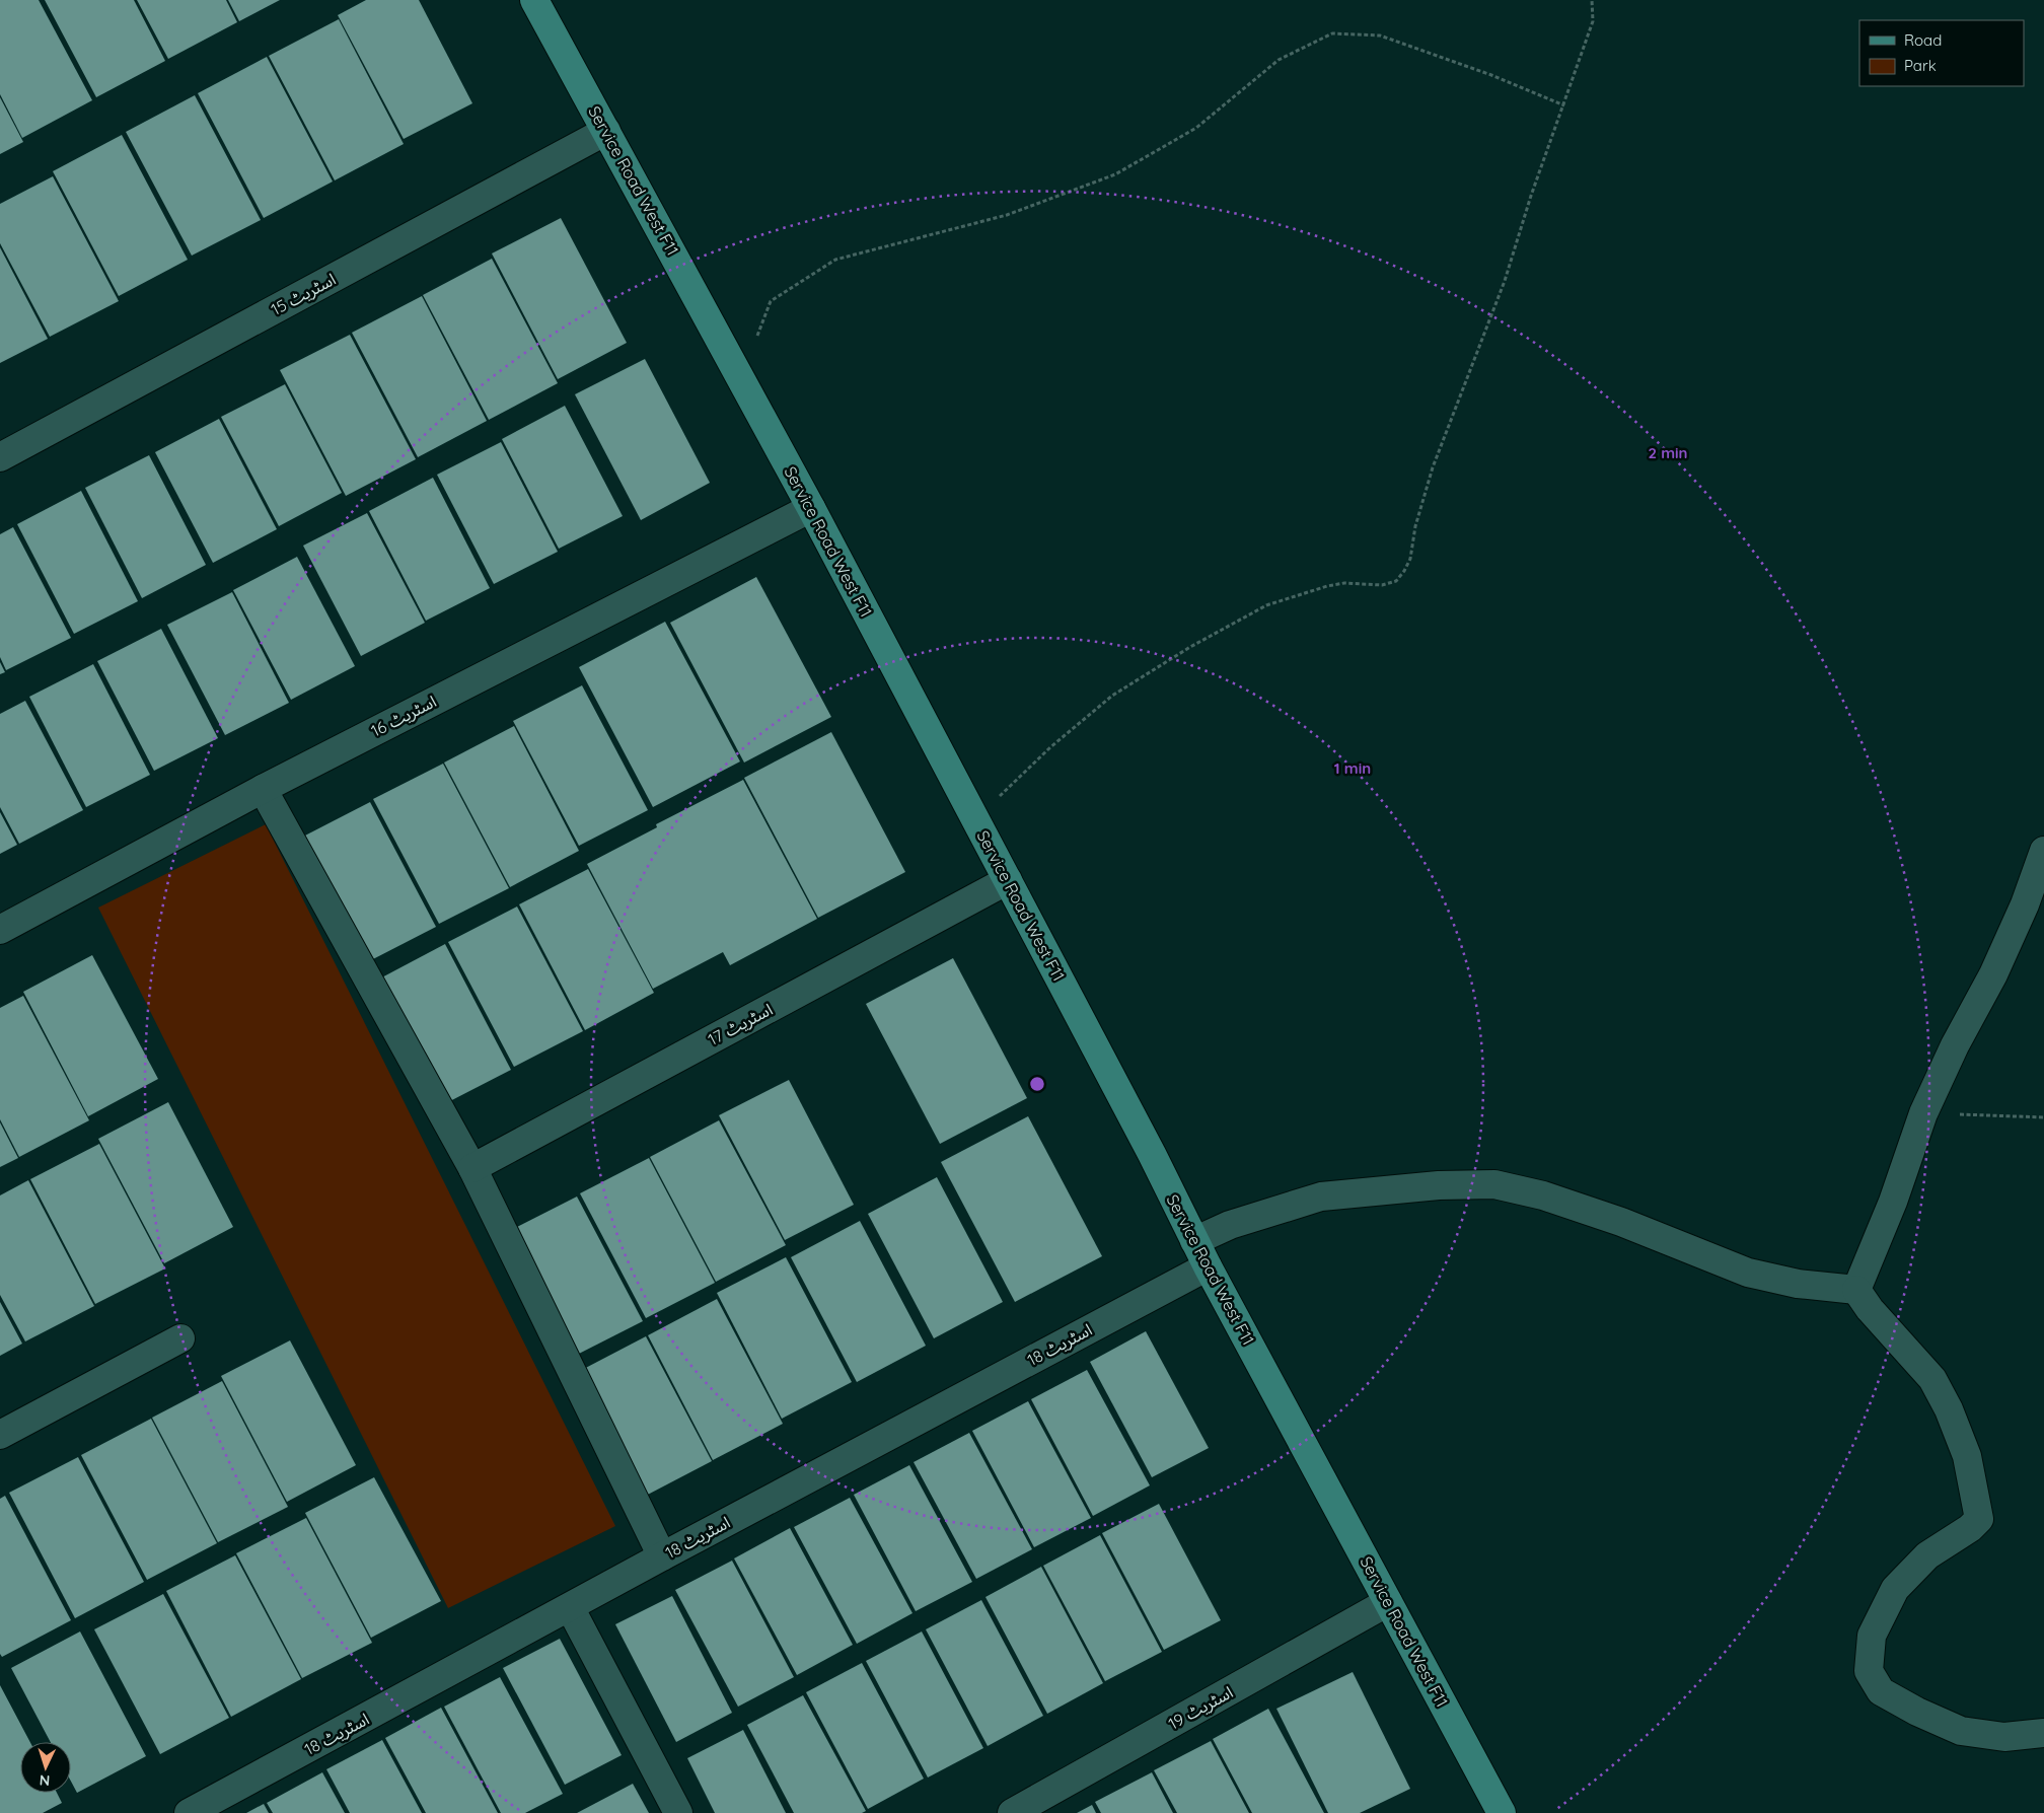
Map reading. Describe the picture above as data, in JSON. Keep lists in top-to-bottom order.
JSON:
{
  "streets": {
    "main road": ["Service Road West F11"],
    "street": [
      "اسٹریٹ 15",
      "اسٹریٹ 16",
      "اسٹریٹ 17",
      "اسٹریٹ 18",
      "اسٹریٹ 19"
    ]
  },
  "crossings": [
    ["Service Road West F11", "اسٹریٹ 15"],
    ["Service Road West F11", "اسٹریٹ 16"],
    ["Service Road West F11", "اسٹریٹ 17"],
    ["Service Road West F11", "اسٹریٹ 18"],
    ["Service Road West F11", "اسٹریٹ 19"]
  ],
  "legend": ["Road", "Park"],
  "north": "bottom",
  "rings": ["2 min", "1 min"]
}
